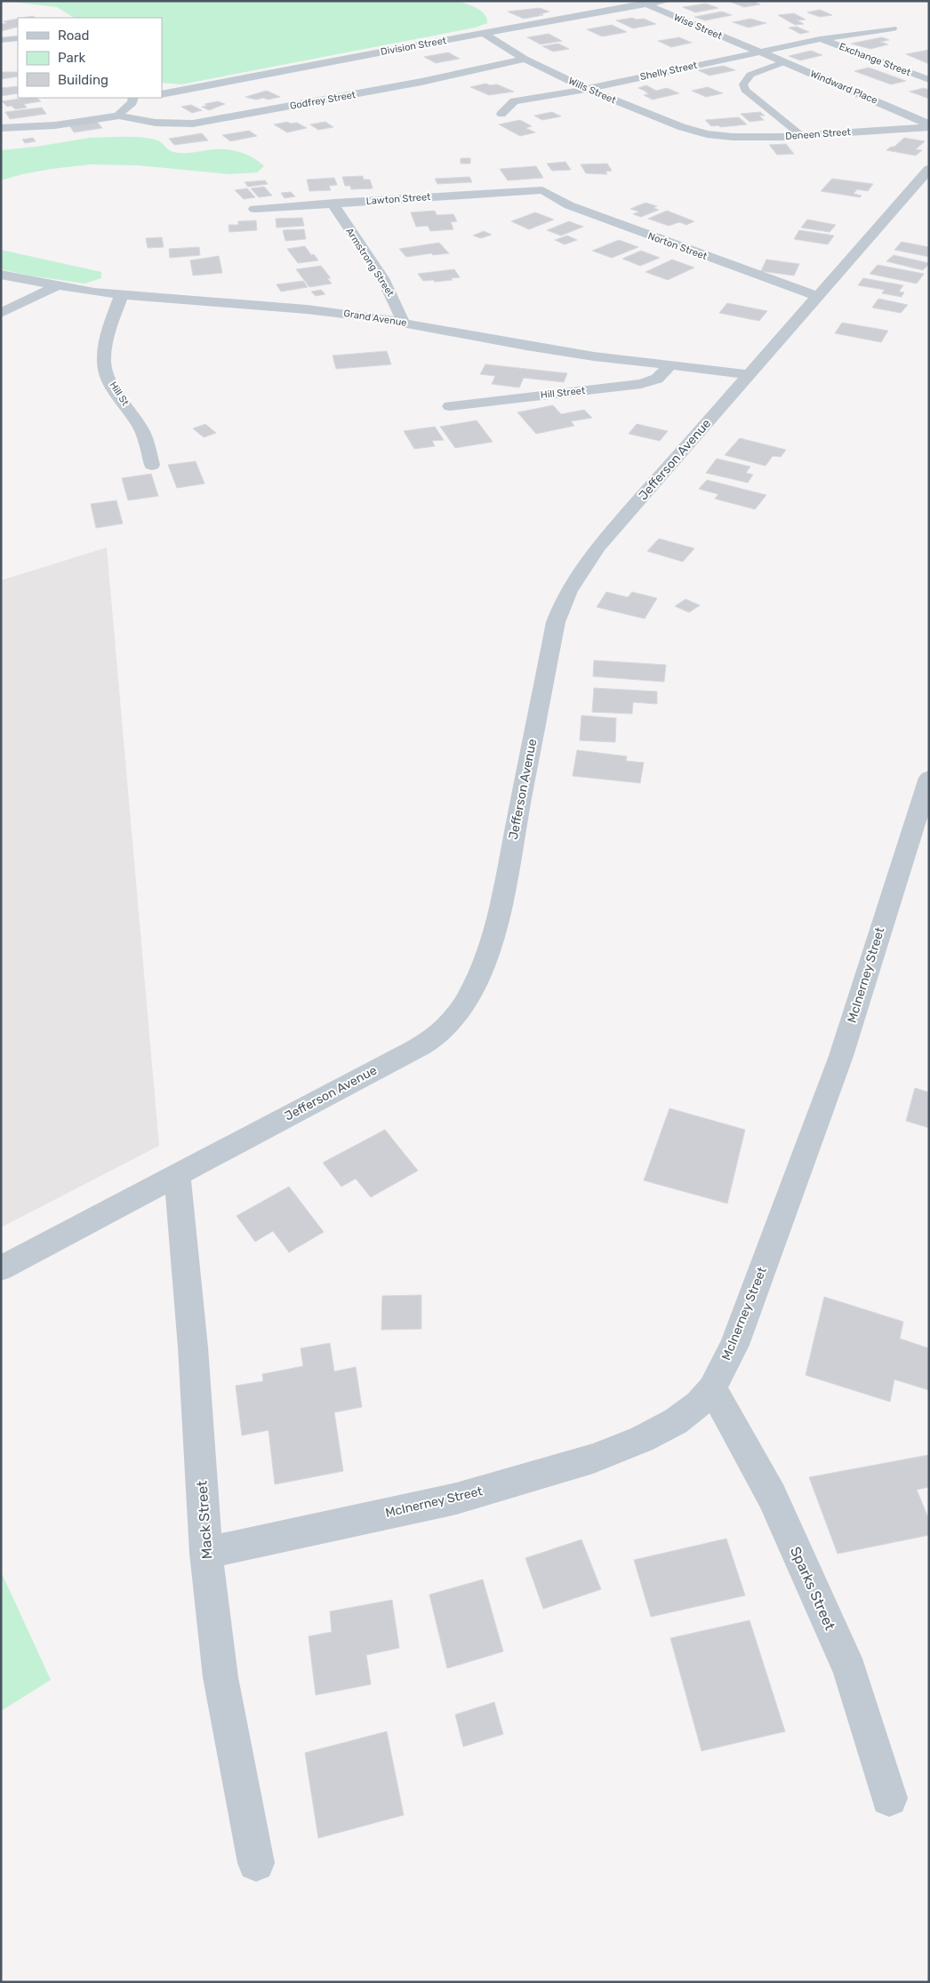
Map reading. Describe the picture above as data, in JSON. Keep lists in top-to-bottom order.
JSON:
{
  "streets": {
    "street": [
      "Wise Street",
      "Division Street",
      "Exchange Street",
      "Shelly Street",
      "Windward Place",
      "Wills Street",
      "Godfrey Street",
      "Deneen Street",
      "Lawton Street",
      "Norton Street",
      "Armstrong Street",
      "Grand Avenue",
      "Hill Street",
      "Hill St",
      "Jefferson Avenue",
      "McInerney Street",
      "Mack Street",
      "Sparks Street"
    ]
  },
  "crossings": [
    ["Wise Street", "Division Street"],
    ["Wise Street", "Shelly Street"],
    ["Wise Street", "Windward Place"],
    ["Division Street", "Wills Street"],
    ["Exchange Street", "Shelly Street"],
    ["Shelly Street", "Windward Place"],
    ["Shelly Street", "Wills Street"],
    ["Windward Place", "Deneen Street"],
    ["Wills Street", "Godfrey Street"],
    ["Wills Street", "Deneen Street"],
    ["Lawton Street", "Norton Street"],
    ["Lawton Street", "Armstrong Street"],
    ["Norton Street", "Jefferson Avenue"],
    ["Armstrong Street", "Grand Avenue"],
    ["Grand Avenue", "Hill Street"],
    ["Grand Avenue", "Hill St"],
    ["Grand Avenue", "Jefferson Avenue"],
    ["Jefferson Avenue", "Mack Street"],
    ["McInerney Street", "Mack Street"],
    ["McInerney Street", "Sparks Street"]
  ],
  "legend": ["Road", "Park", "Building"]
}
